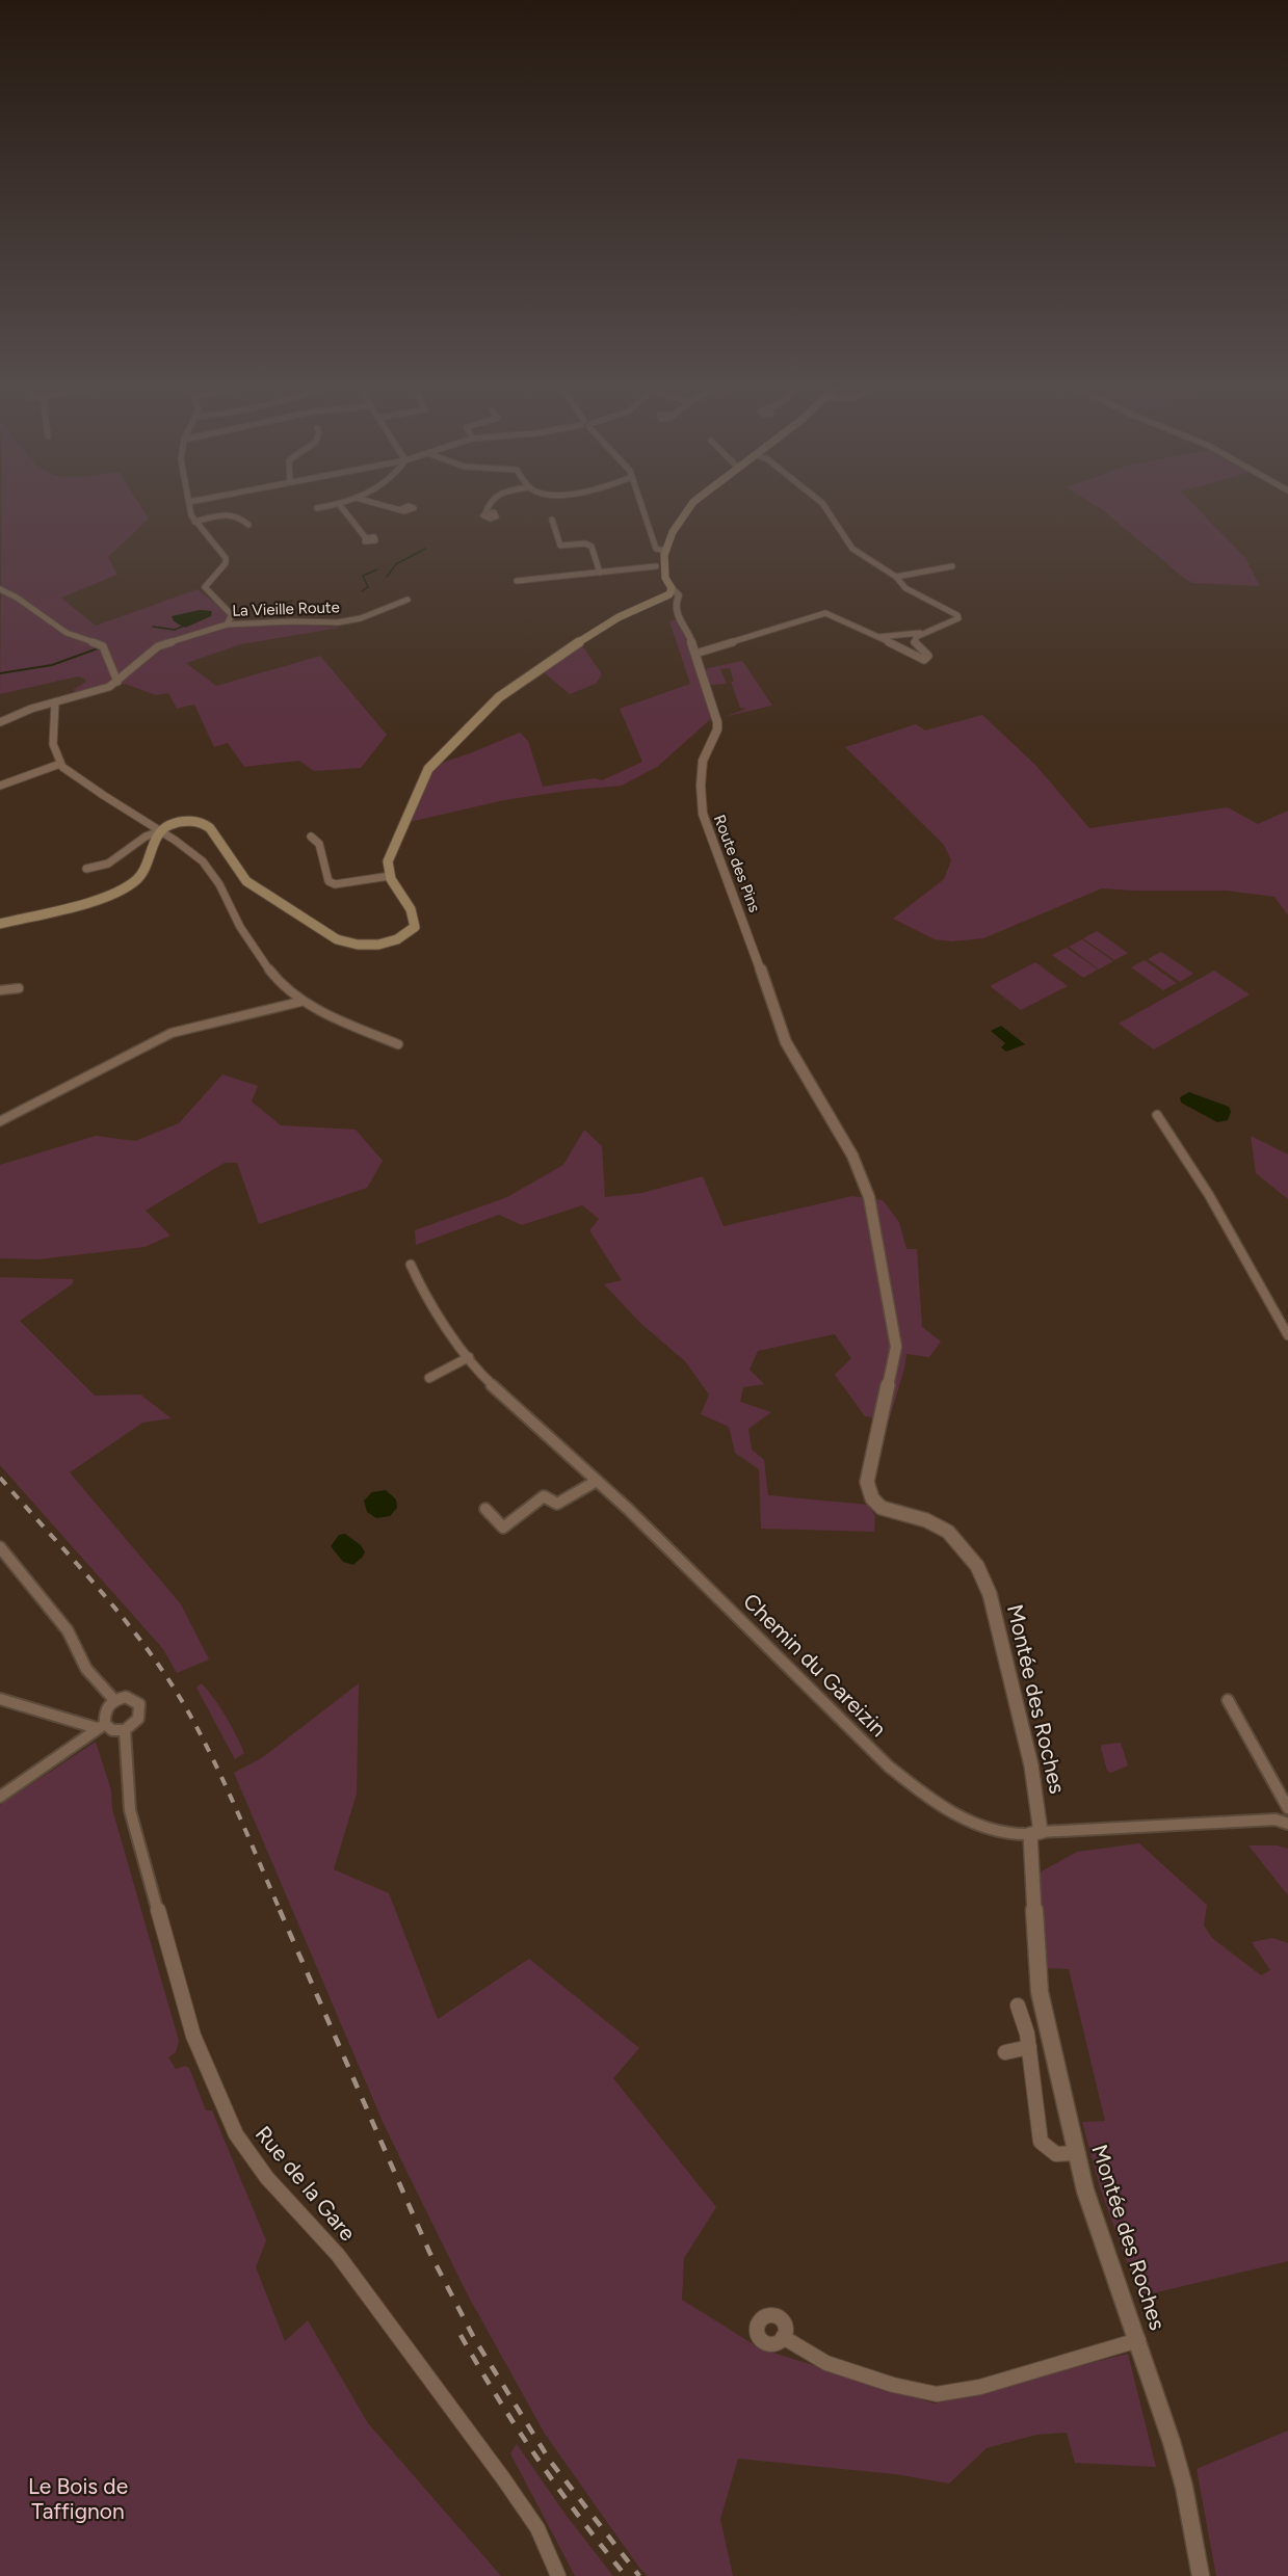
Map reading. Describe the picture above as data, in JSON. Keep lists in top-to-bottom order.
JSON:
{
  "streets": {
    "street": [
      "La Vieille Route",
      "Route des Pins",
      "Chemin du Gareizin",
      "Montée des Roches",
      "Rue de la Gare"
    ]
  },
  "crossings": [
    ["Route des Pins", "Montée des Roches"],
    ["Chemin du Gareizin", "Montée des Roches"]
  ],
  "parks": ["Le Bois de Taffignon"]
}
